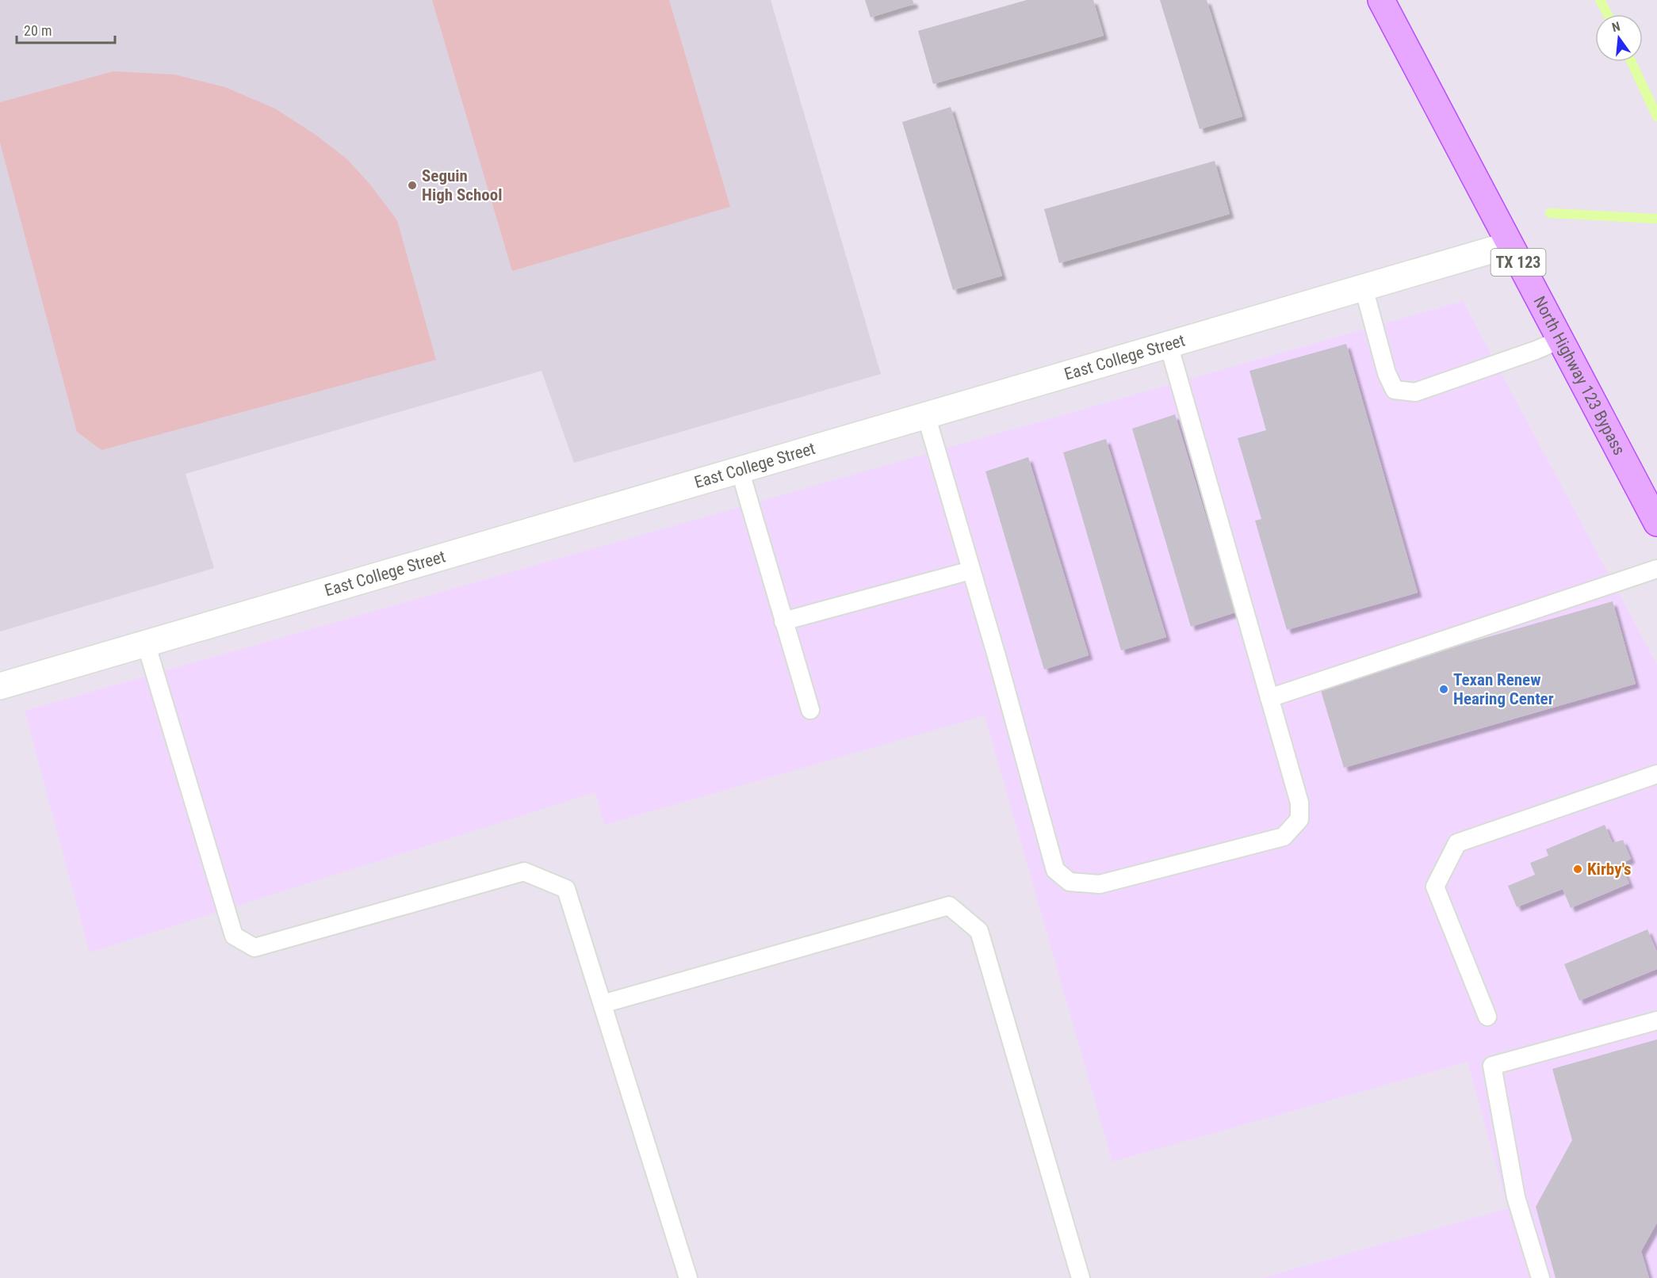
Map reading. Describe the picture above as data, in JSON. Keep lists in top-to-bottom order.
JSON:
{
  "streets": {
    "main road": ["TX 123", "North Highway 123 Bypass"],
    "street": ["East College Street"]
  },
  "crossings": [
    ["East College Street", "North Highway 123 Bypass"]
  ],
  "places": ["Seguin High School", "Texan Renew Hearing Center", "Kirby's"],
  "scale_bar": "20 m",
  "north": "top"
}
